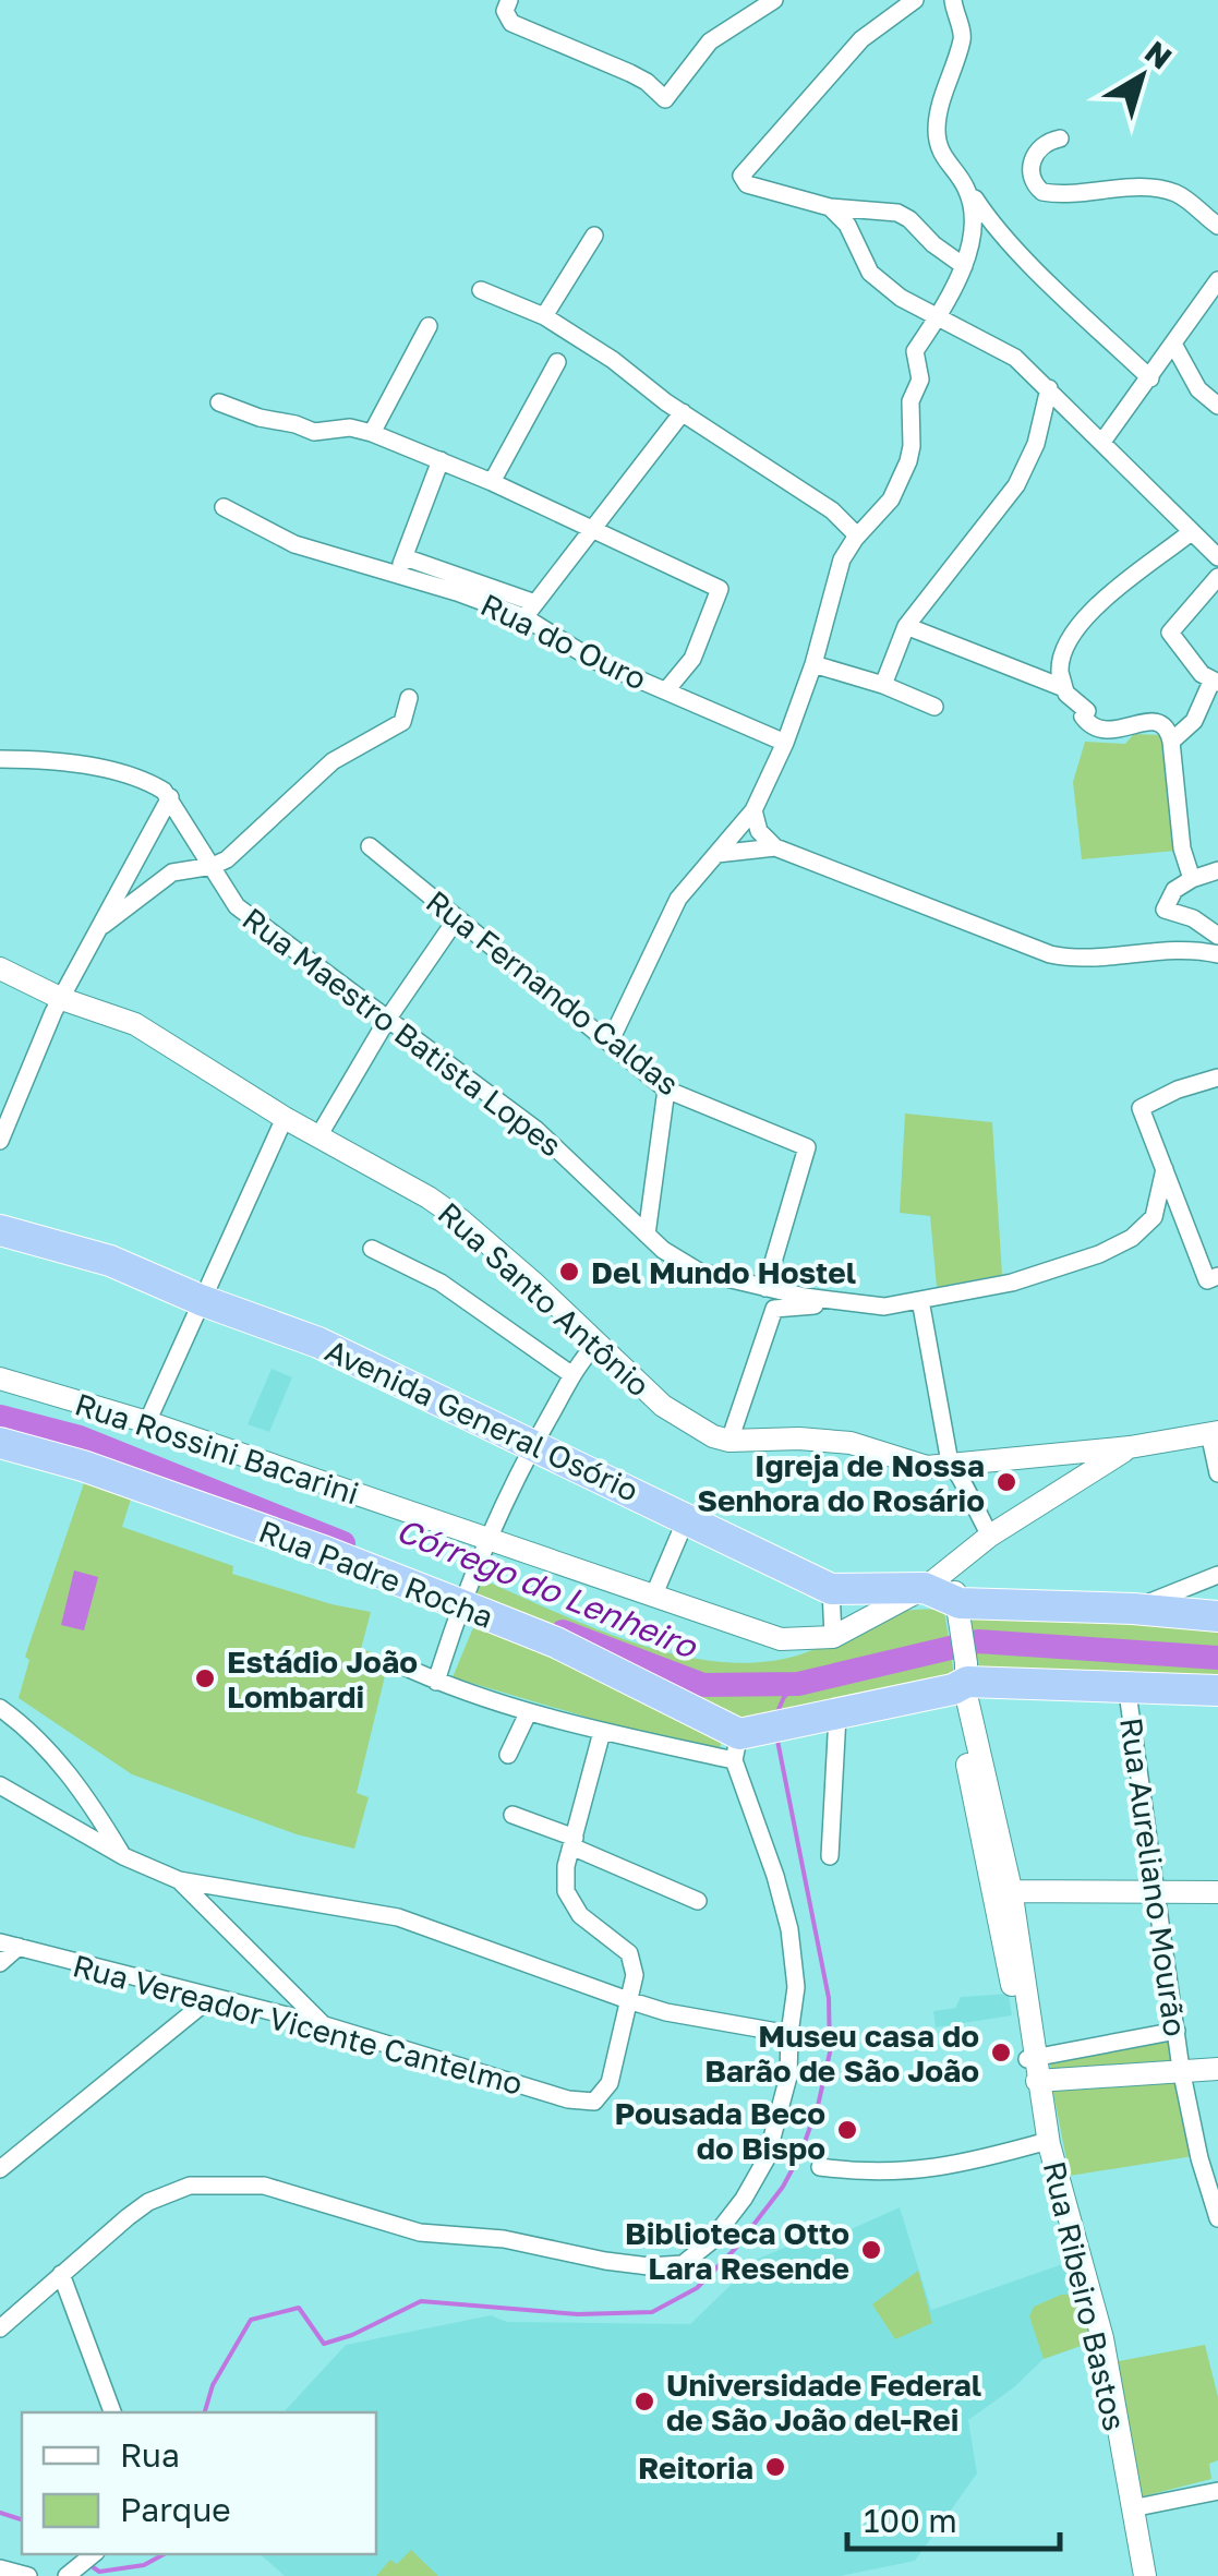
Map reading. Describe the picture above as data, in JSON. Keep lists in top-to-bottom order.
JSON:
{
  "streets": {
    "highway": ["Avenida General Osório", "Rua Padre Rocha"],
    "main road": ["Rua Santo Antônio", "Rua Rossini Bacarini", "Rua Ribeiro Bastos"],
    "street": [
      "Rua do Ouro",
      "Rua Fernando Caldas",
      "Rua Maestro Batista Lopes",
      "Rua Aureliano Mourão",
      "Rua Vereador Vicente Cantelmo"
    ]
  },
  "crossings": [
    ["Rua Fernando Caldas", "Rua Maestro Batista Lopes"],
    ["Rua Santo Antônio", "Rua Rossini Bacarini"],
    ["Avenida General Osório", "Rua Rossini Bacarini"],
    ["Avenida General Osório", "Rua Ribeiro Bastos"],
    ["Rua Rossini Bacarini", "Rua Ribeiro Bastos"]
  ],
  "water": ["Córrego do Lenheiro"],
  "places": [
    "Del Mundo Hostel",
    "Igreja de Nossa Senhora do Rosário",
    "Estádio João Lombardi",
    "Museu casa do Barão de São João",
    "Pousada Beco do Bispo",
    "Biblioteca Otto Lara Resende",
    "Universidade Federal de São João del-Rei",
    "Reitoria"
  ],
  "legend": ["Rua", "Parque"],
  "scale_bar": "100 m",
  "north": "top right"
}
